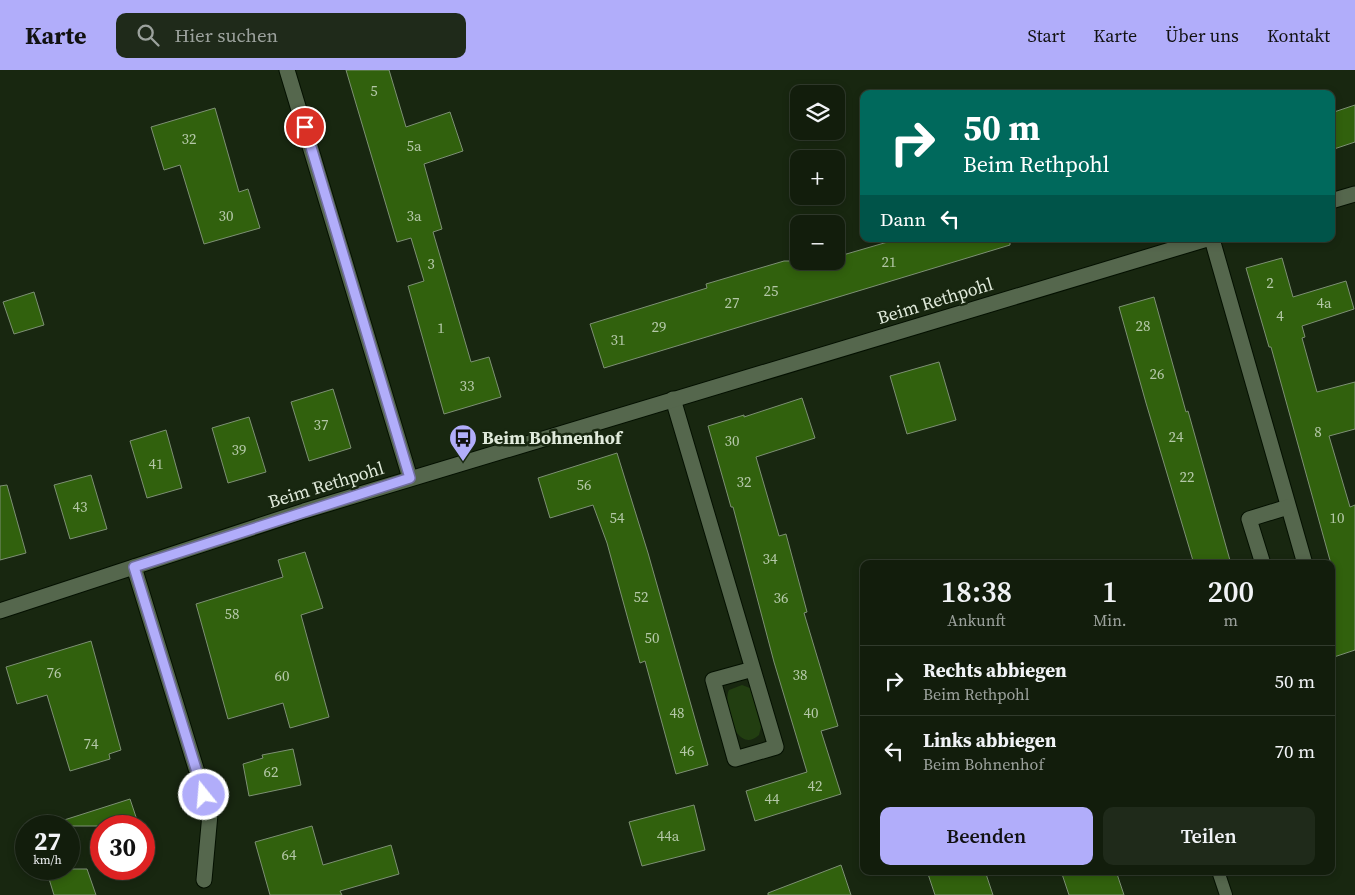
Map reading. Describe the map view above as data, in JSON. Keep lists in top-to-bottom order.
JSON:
{
  "streets": {
    "street": ["Beim Rethpohl"]
  },
  "places": {
    "bus stop": ["Beim Bohnenhof"]
  },
  "house_numbers": [
    "5",
    "32",
    "5a",
    "30",
    "3a",
    "21",
    "3",
    "2",
    "25",
    "27",
    "4a",
    "4",
    "28",
    "29",
    "1",
    "31",
    "26",
    "33",
    "37",
    "8",
    "24",
    "30",
    "39",
    "41",
    "22",
    "32",
    "56",
    "43",
    "54",
    "10",
    "34",
    "52",
    "36",
    "58",
    "50",
    "76",
    "38",
    "60",
    "48",
    "40",
    "74",
    "46",
    "62",
    "42",
    "44",
    "44a",
    "64"
  ],
  "page": {
    "header": "Karte",
    "search": "Hier suchen",
    "nav": [
      "Start",
      "Karte",
      "Über uns",
      "Kontakt"
    ],
    "map_buttons": ["+", "−"],
    "turn": ["50 m", "Beim Rethpohl"],
    "then": "Dann",
    "eta": [
      "18:38",
      "Ankunft",
      "1",
      "Min.",
      "200",
      "m"
    ],
    "list": [
      {
        "name": "Rechts abbiegen",
        "note": "Beim Rethpohl",
        "value": "50 m"
      },
      {
        "name": "Links abbiegen",
        "note": "Beim Bohnenhof",
        "value": "70 m"
      }
    ],
    "buttons": ["Beenden", "Teilen"],
    "speed": "27 km/h",
    "limit": "30"
  }
}
